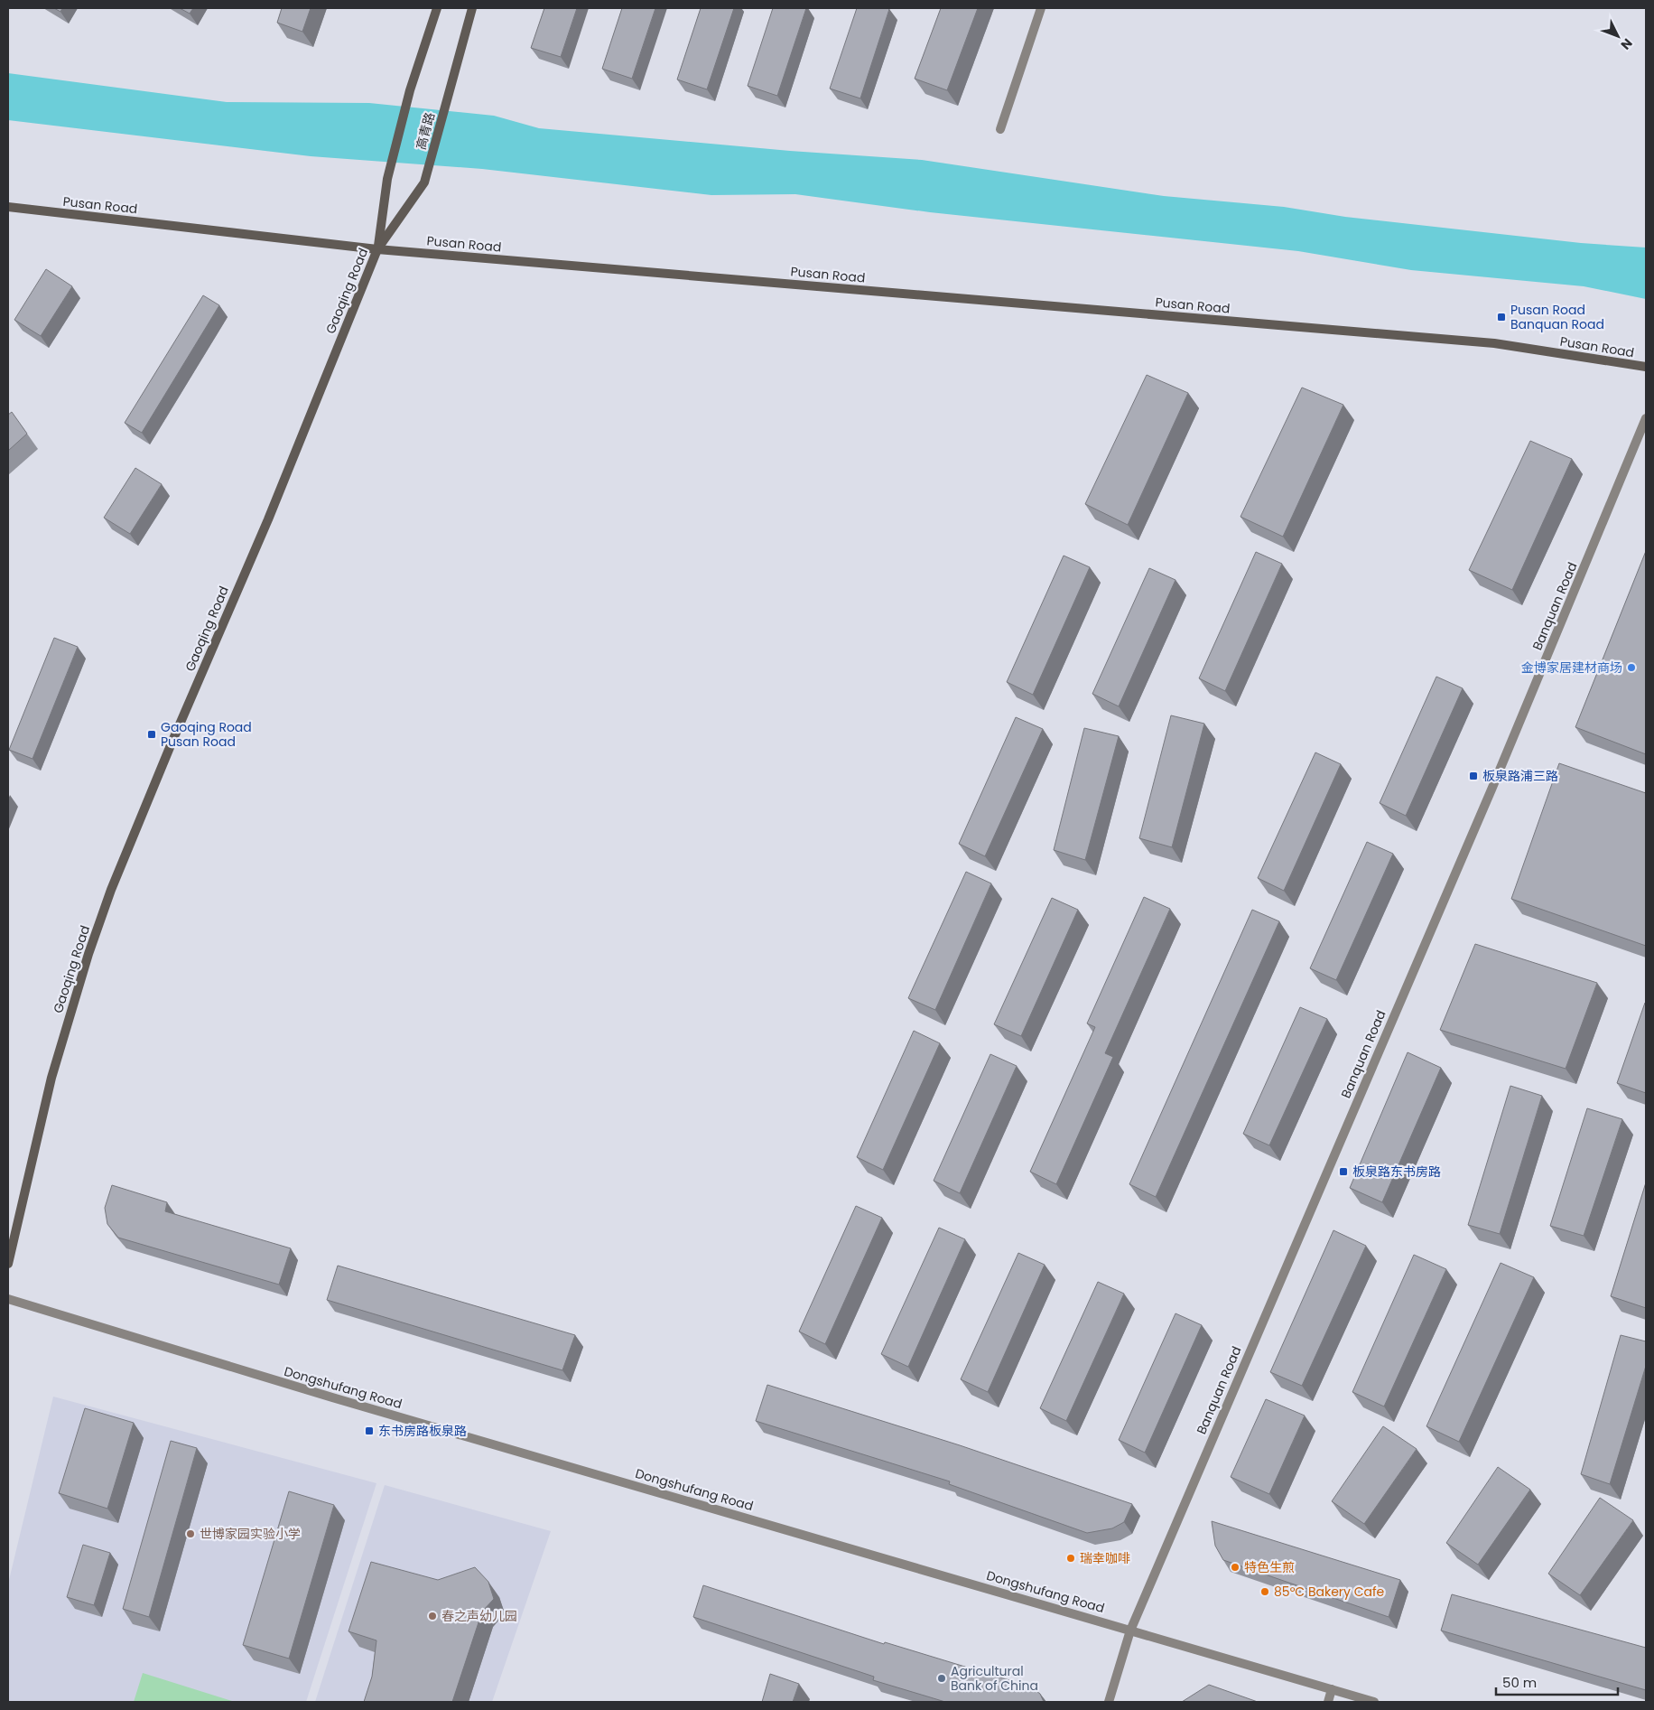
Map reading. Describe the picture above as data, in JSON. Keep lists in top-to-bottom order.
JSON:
{
  "streets": {
    "main road": ["高青路", "Pusan Road", "Gaoqing Road"],
    "street": ["Banquan Road", "Dongshufang Road"]
  },
  "crossings": [
    ["高青路", "Pusan Road"],
    ["高青路", "Gaoqing Road"],
    ["Pusan Road", "Gaoqing Road"],
    ["Banquan Road", "Dongshufang Road"]
  ],
  "places": {
    "transit": [
      "Pusan Road Banquan Road",
      "Gaoqing Road Pusan Road",
      "板泉路浦三路",
      "板泉路东书房路",
      "东书房路板泉路"
    ],
    "other": [
      "金博家居建材商场",
      "世博家园实验小学",
      "瑞幸咖啡",
      "特色生煎",
      "85°C Bakery Cafe",
      "春之声幼儿园",
      "Agricultural Bank of China"
    ]
  },
  "scale_bar": "50 m",
  "north": "bottom right"
}
